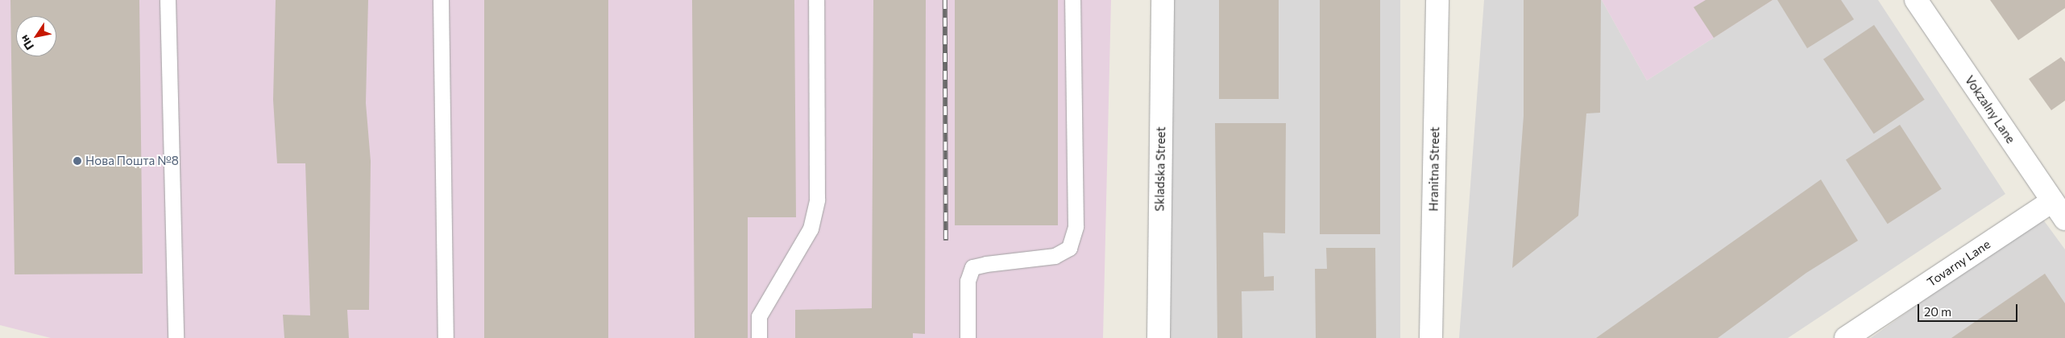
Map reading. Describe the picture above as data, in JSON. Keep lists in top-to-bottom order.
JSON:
{
  "streets": {
    "street": [
      "Vokzalny Lane",
      "Skladska Street",
      "Hranitna Street",
      "Tovarny Lane"
    ]
  },
  "crossings": [
    ["Vokzalny Lane", "Tovarny Lane"]
  ],
  "places": ["Нова Пошта №8"],
  "scale_bar": "20 m",
  "north": "bottom left"
}
